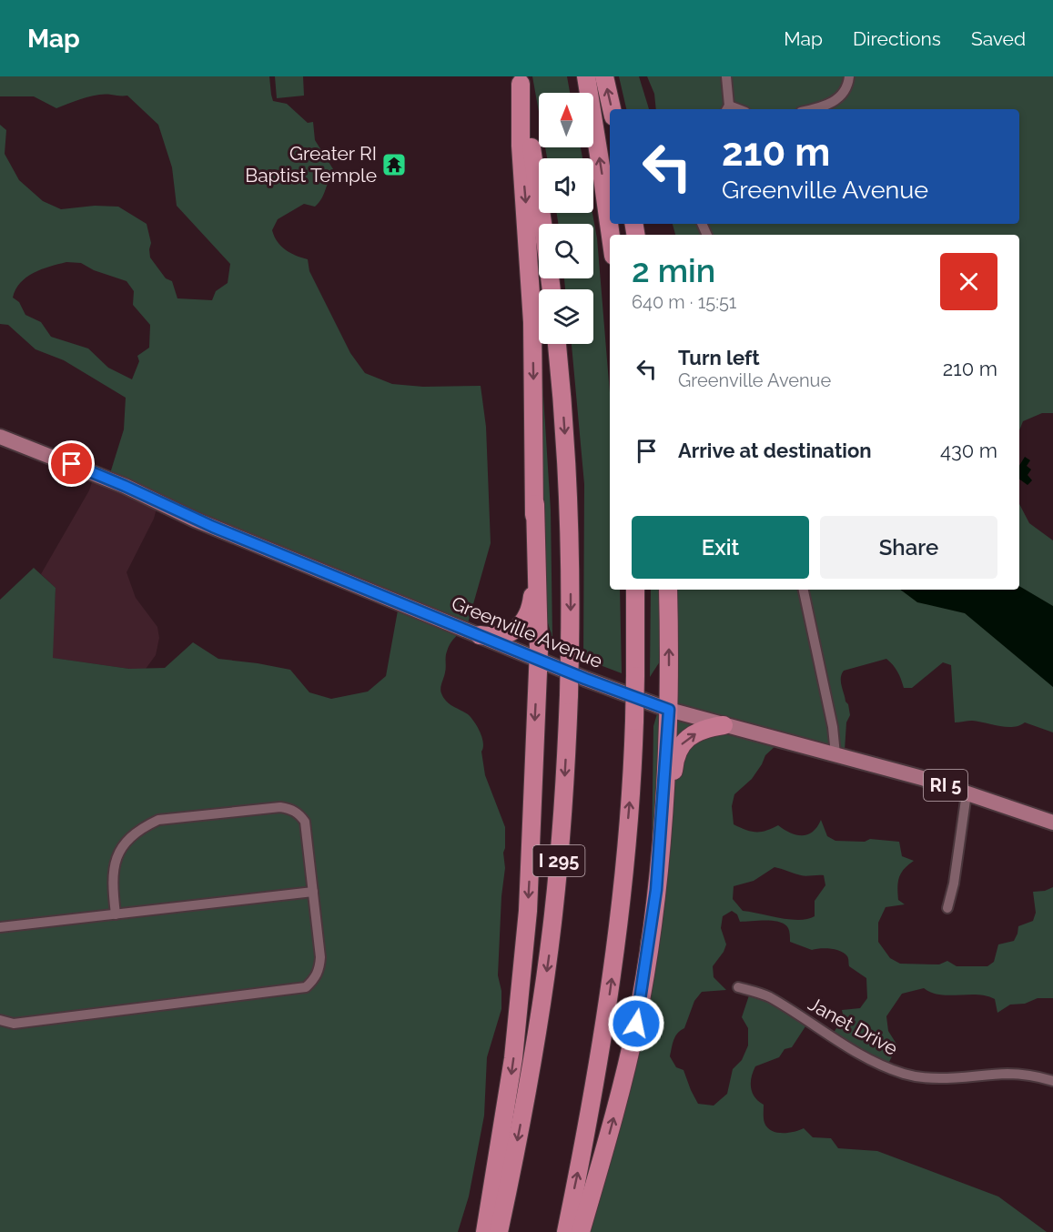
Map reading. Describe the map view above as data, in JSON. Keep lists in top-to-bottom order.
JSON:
{
  "streets": {
    "highway": ["I 295"],
    "main road": ["Greenville Avenue", "RI 5"],
    "street": ["Janet Drive"]
  },
  "places": {
    "temple": ["Greater RI Baptist Temple"]
  },
  "north": "top",
  "page": {
    "header": "Map",
    "nav": ["Map", "Directions", "Saved"],
    "turn": ["210 m", "Greenville Avenue"],
    "heading": ["2 min", "640 m · 15:51"],
    "list": [
      {
        "name": "Turn left",
        "note": "Greenville Avenue",
        "value": "210 m"
      },
      {
        "name": "Arrive at destination",
        "value": "430 m"
      }
    ],
    "buttons": ["Exit", "Share"]
  }
}
